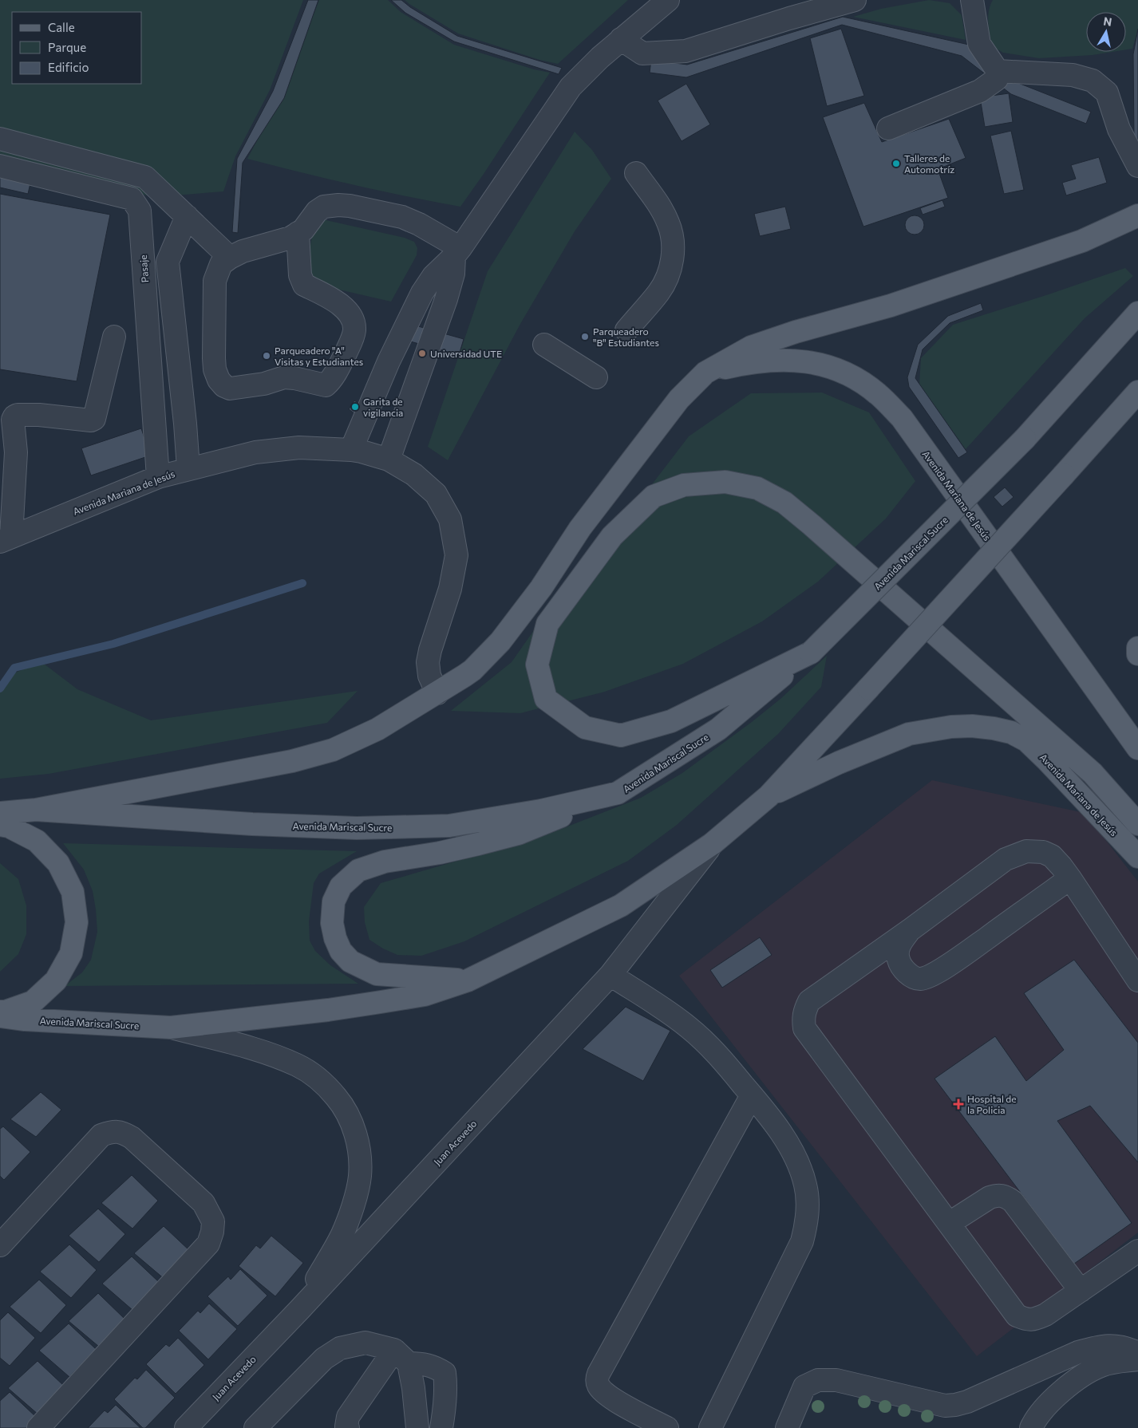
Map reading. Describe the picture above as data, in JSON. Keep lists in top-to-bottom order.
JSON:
{
  "streets": {
    "main road": ["Avenida Mariana de Jesús", "Avenida Mariscal Sucre"],
    "street": ["Pasaje", "Juan Acevedo"]
  },
  "crossings": [
    ["Pasaje", "Avenida Mariana de Jesús"],
    ["Avenida Mariana de Jesús", "Avenida Mariscal Sucre"],
    ["Avenida Mariscal Sucre", "Juan Acevedo"]
  ],
  "places": {
    "other": [
      "Talleres de Automotríz",
      "Parqueadero \"B\" Estudiantes",
      "Universidad UTE",
      "Parqueadero \"A\" Visitas y Estudiantes",
      "Garita de vigilancia"
    ],
    "health": ["Hospital de la Policia"]
  },
  "legend": ["Calle", "Parque", "Edificio"],
  "north": "top"
}
